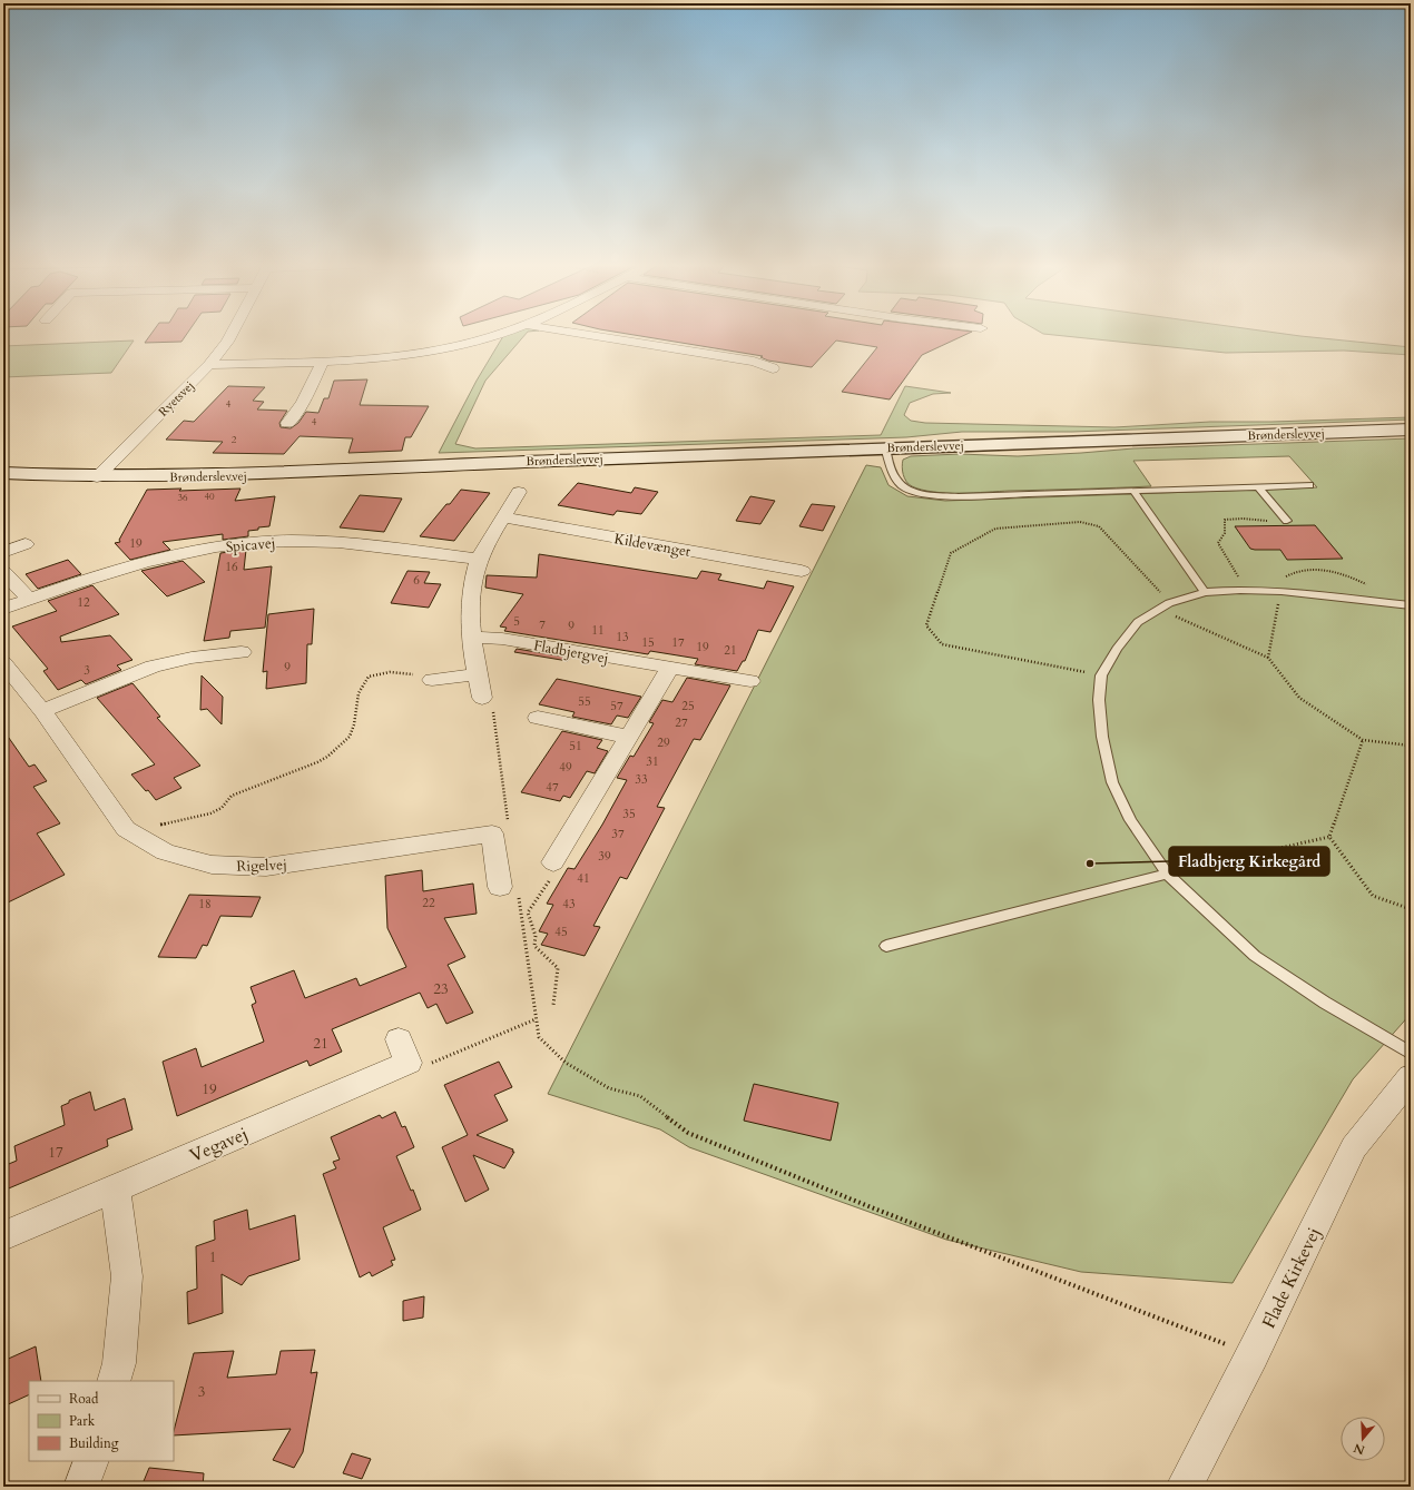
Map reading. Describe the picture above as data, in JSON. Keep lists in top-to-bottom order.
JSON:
{
  "streets": {
    "main road": ["Brønderslevvej"],
    "street": [
      "Ryetsvej",
      "Spicavej",
      "Kildevænget",
      "Fladbjergvej",
      "Rigelvej",
      "Vegavej",
      "Flade Kirkevej"
    ]
  },
  "crossings": [
    ["Ryetsvej", "Brønderslevvej"]
  ],
  "places": ["Fladbjerg Kirkegård"],
  "house_numbers": [
    "4",
    "4",
    "2",
    "40",
    "36",
    "19",
    "16",
    "6",
    "12",
    "5",
    "7",
    "9",
    "11",
    "13",
    "15",
    "17",
    "19",
    "21",
    "9",
    "3",
    "55",
    "57",
    "25",
    "27",
    "29",
    "51",
    "31",
    "49",
    "33",
    "47",
    "35",
    "37",
    "39",
    "41",
    "22",
    "18",
    "43",
    "45",
    "23",
    "21",
    "19",
    "17",
    "1",
    "3"
  ],
  "legend": ["Road", "Park", "Building"],
  "north": "bottom"
}
